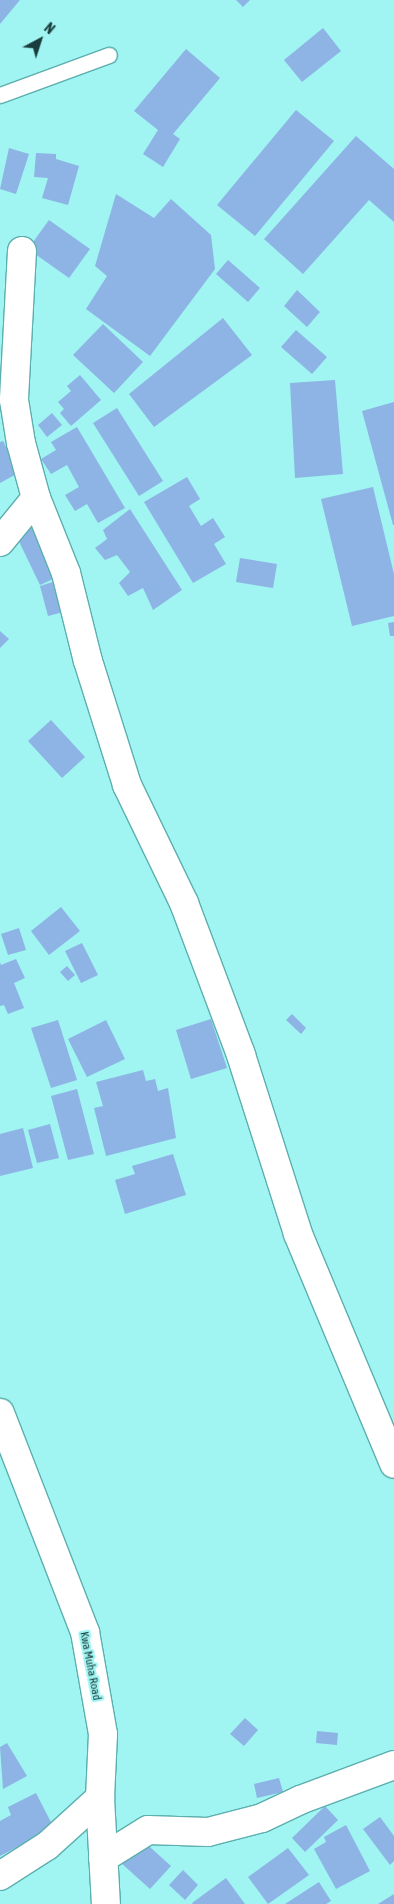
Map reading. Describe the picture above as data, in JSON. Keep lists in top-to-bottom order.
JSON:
{
  "streets": {
    "street": ["Kwa Muha Road"]
  },
  "north": "top right"
}
